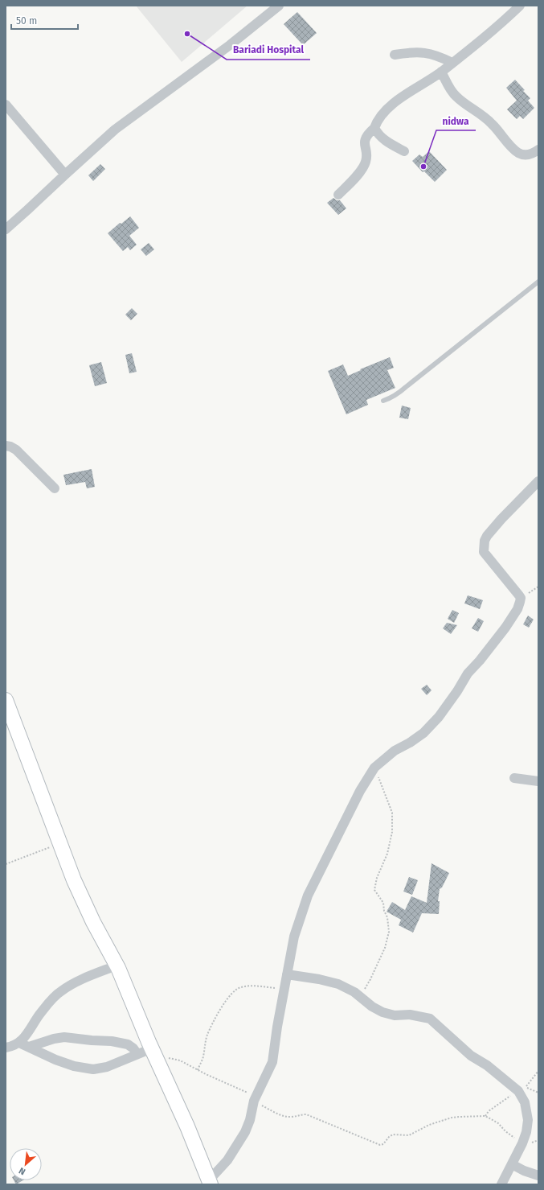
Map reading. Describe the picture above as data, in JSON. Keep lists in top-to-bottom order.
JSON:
{
  "places": ["Bariadi Hospital", "nidwa"],
  "scale_bar": "50 m",
  "north": "bottom left"
}
